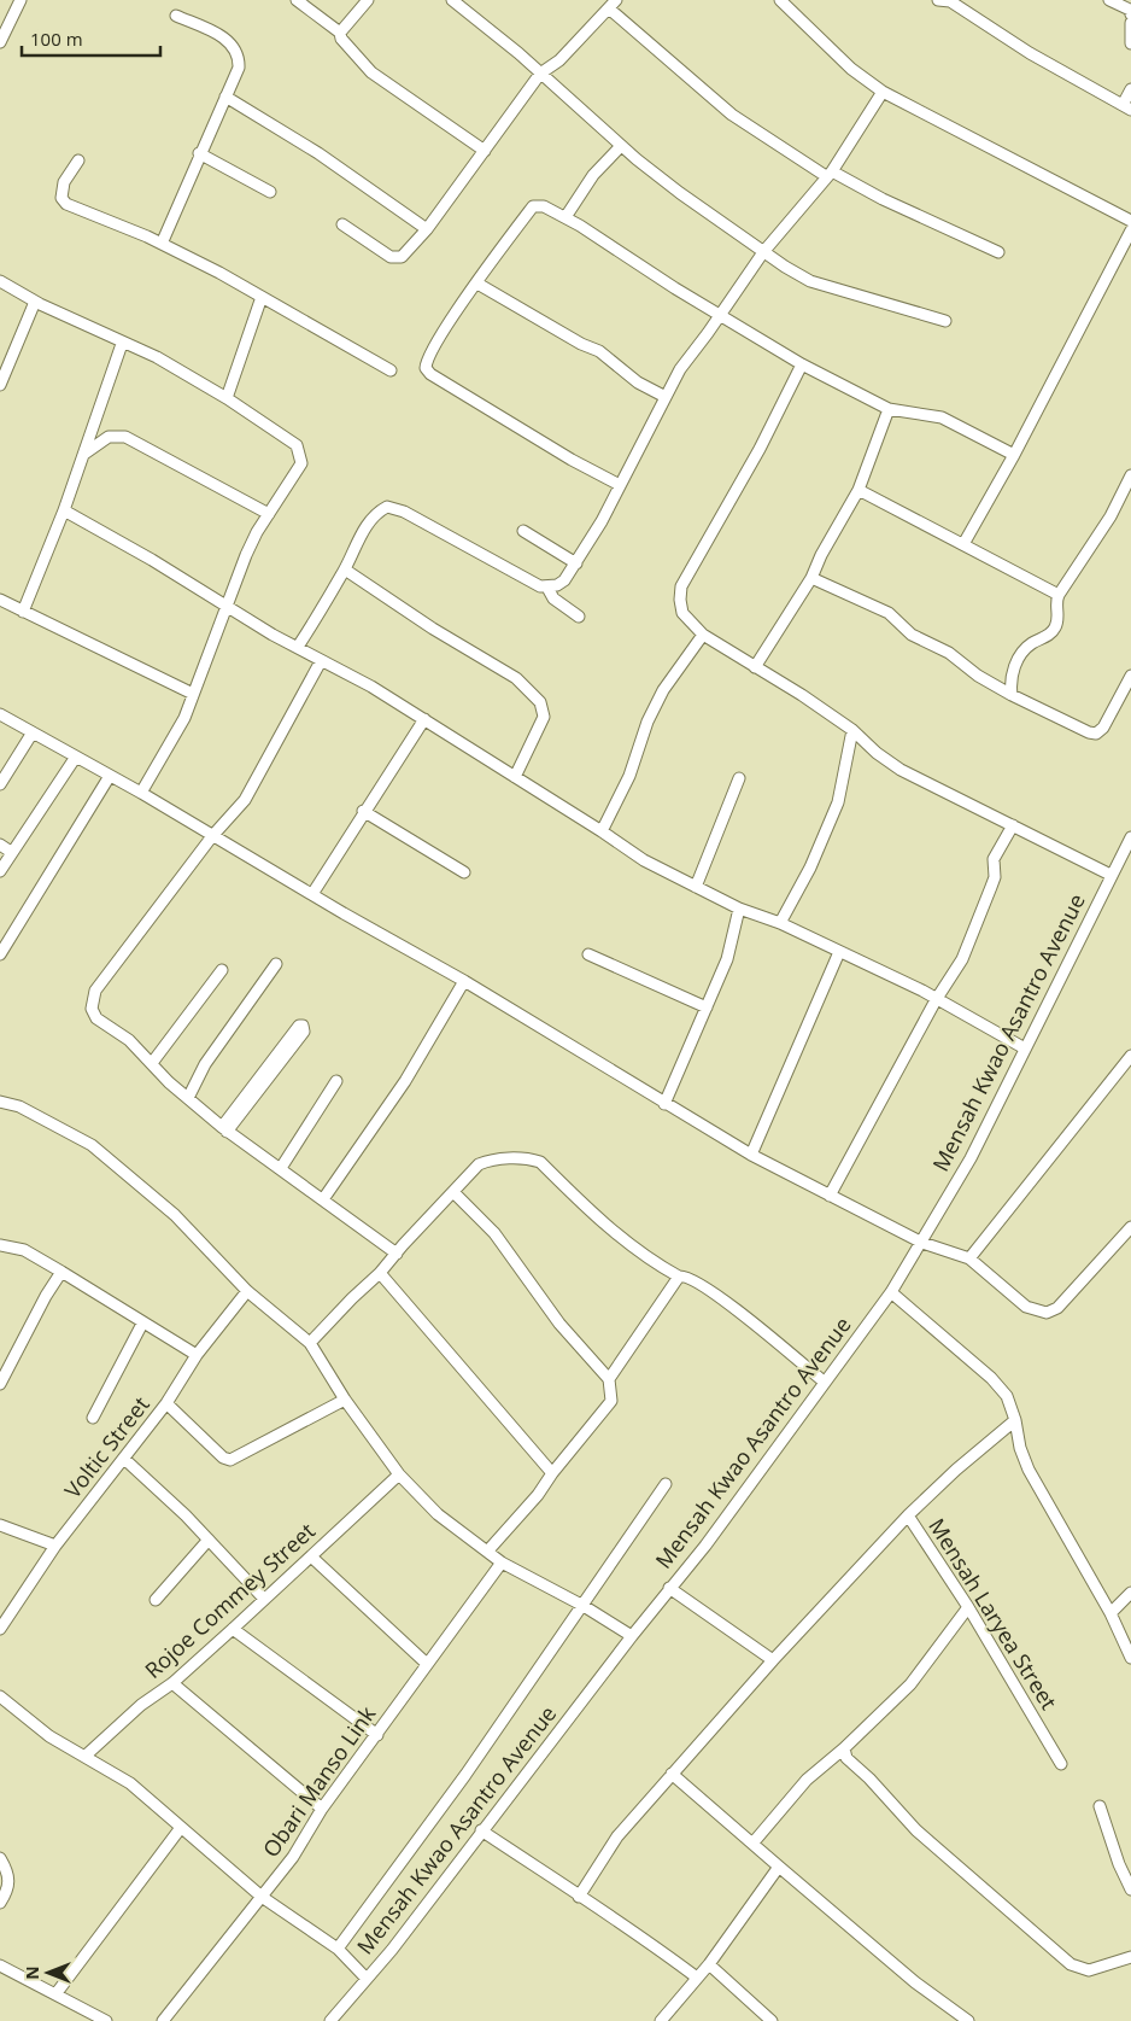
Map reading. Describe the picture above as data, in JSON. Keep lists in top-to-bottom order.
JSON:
{
  "streets": {
    "street": [
      "Mensah Kwao Asantro Avenue",
      "Voltic Street",
      "Rojoe Commey Street",
      "Mensah Laryea Street",
      "Obari Manso Link"
    ]
  },
  "scale_bar": "100 m",
  "north": "left"
}
